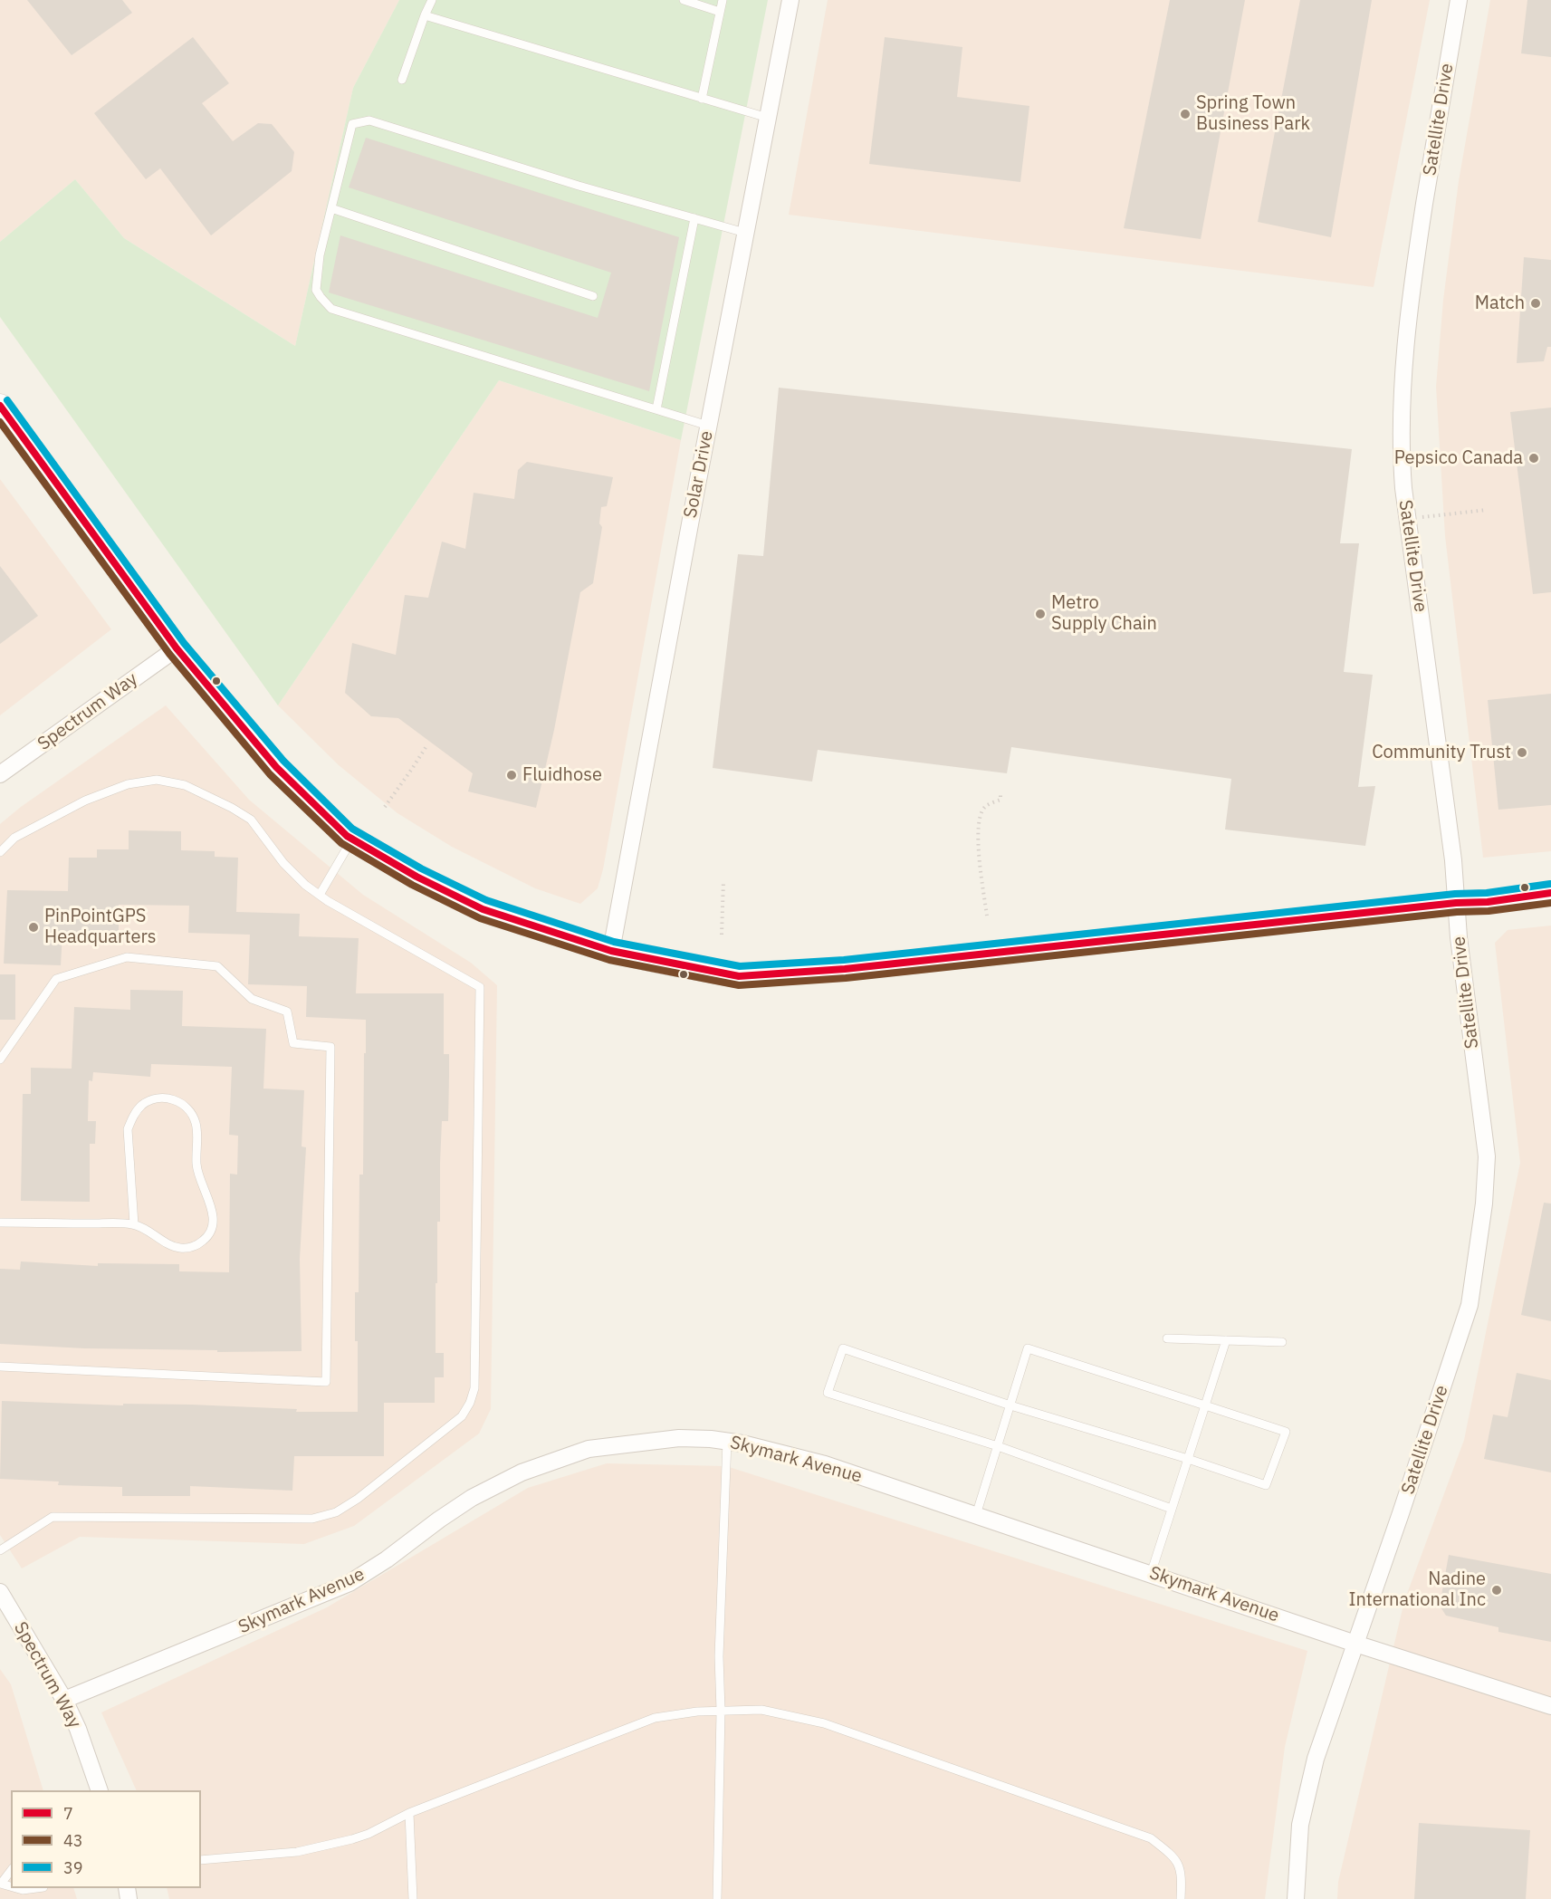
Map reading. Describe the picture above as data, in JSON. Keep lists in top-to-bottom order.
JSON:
{
  "streets": {
    "street": [
      "Satellite Drive",
      "Solar Drive",
      "Spectrum Way",
      "Skymark Avenue"
    ]
  },
  "crossings": [
    ["Satellite Drive", "Skymark Avenue"],
    ["Spectrum Way", "Skymark Avenue"]
  ],
  "places": [
    "Spring Town Business Park",
    "Match",
    "Pepsico Canada",
    "Metro Supply Chain",
    "Community Trust",
    "Fluidhose",
    "PinPointGPS Headquarters",
    "Nadine International Inc"
  ],
  "lines": ["transit line 39", "transit line 7", "transit line 43"],
  "legend": ["7", "43", "39"]
}
